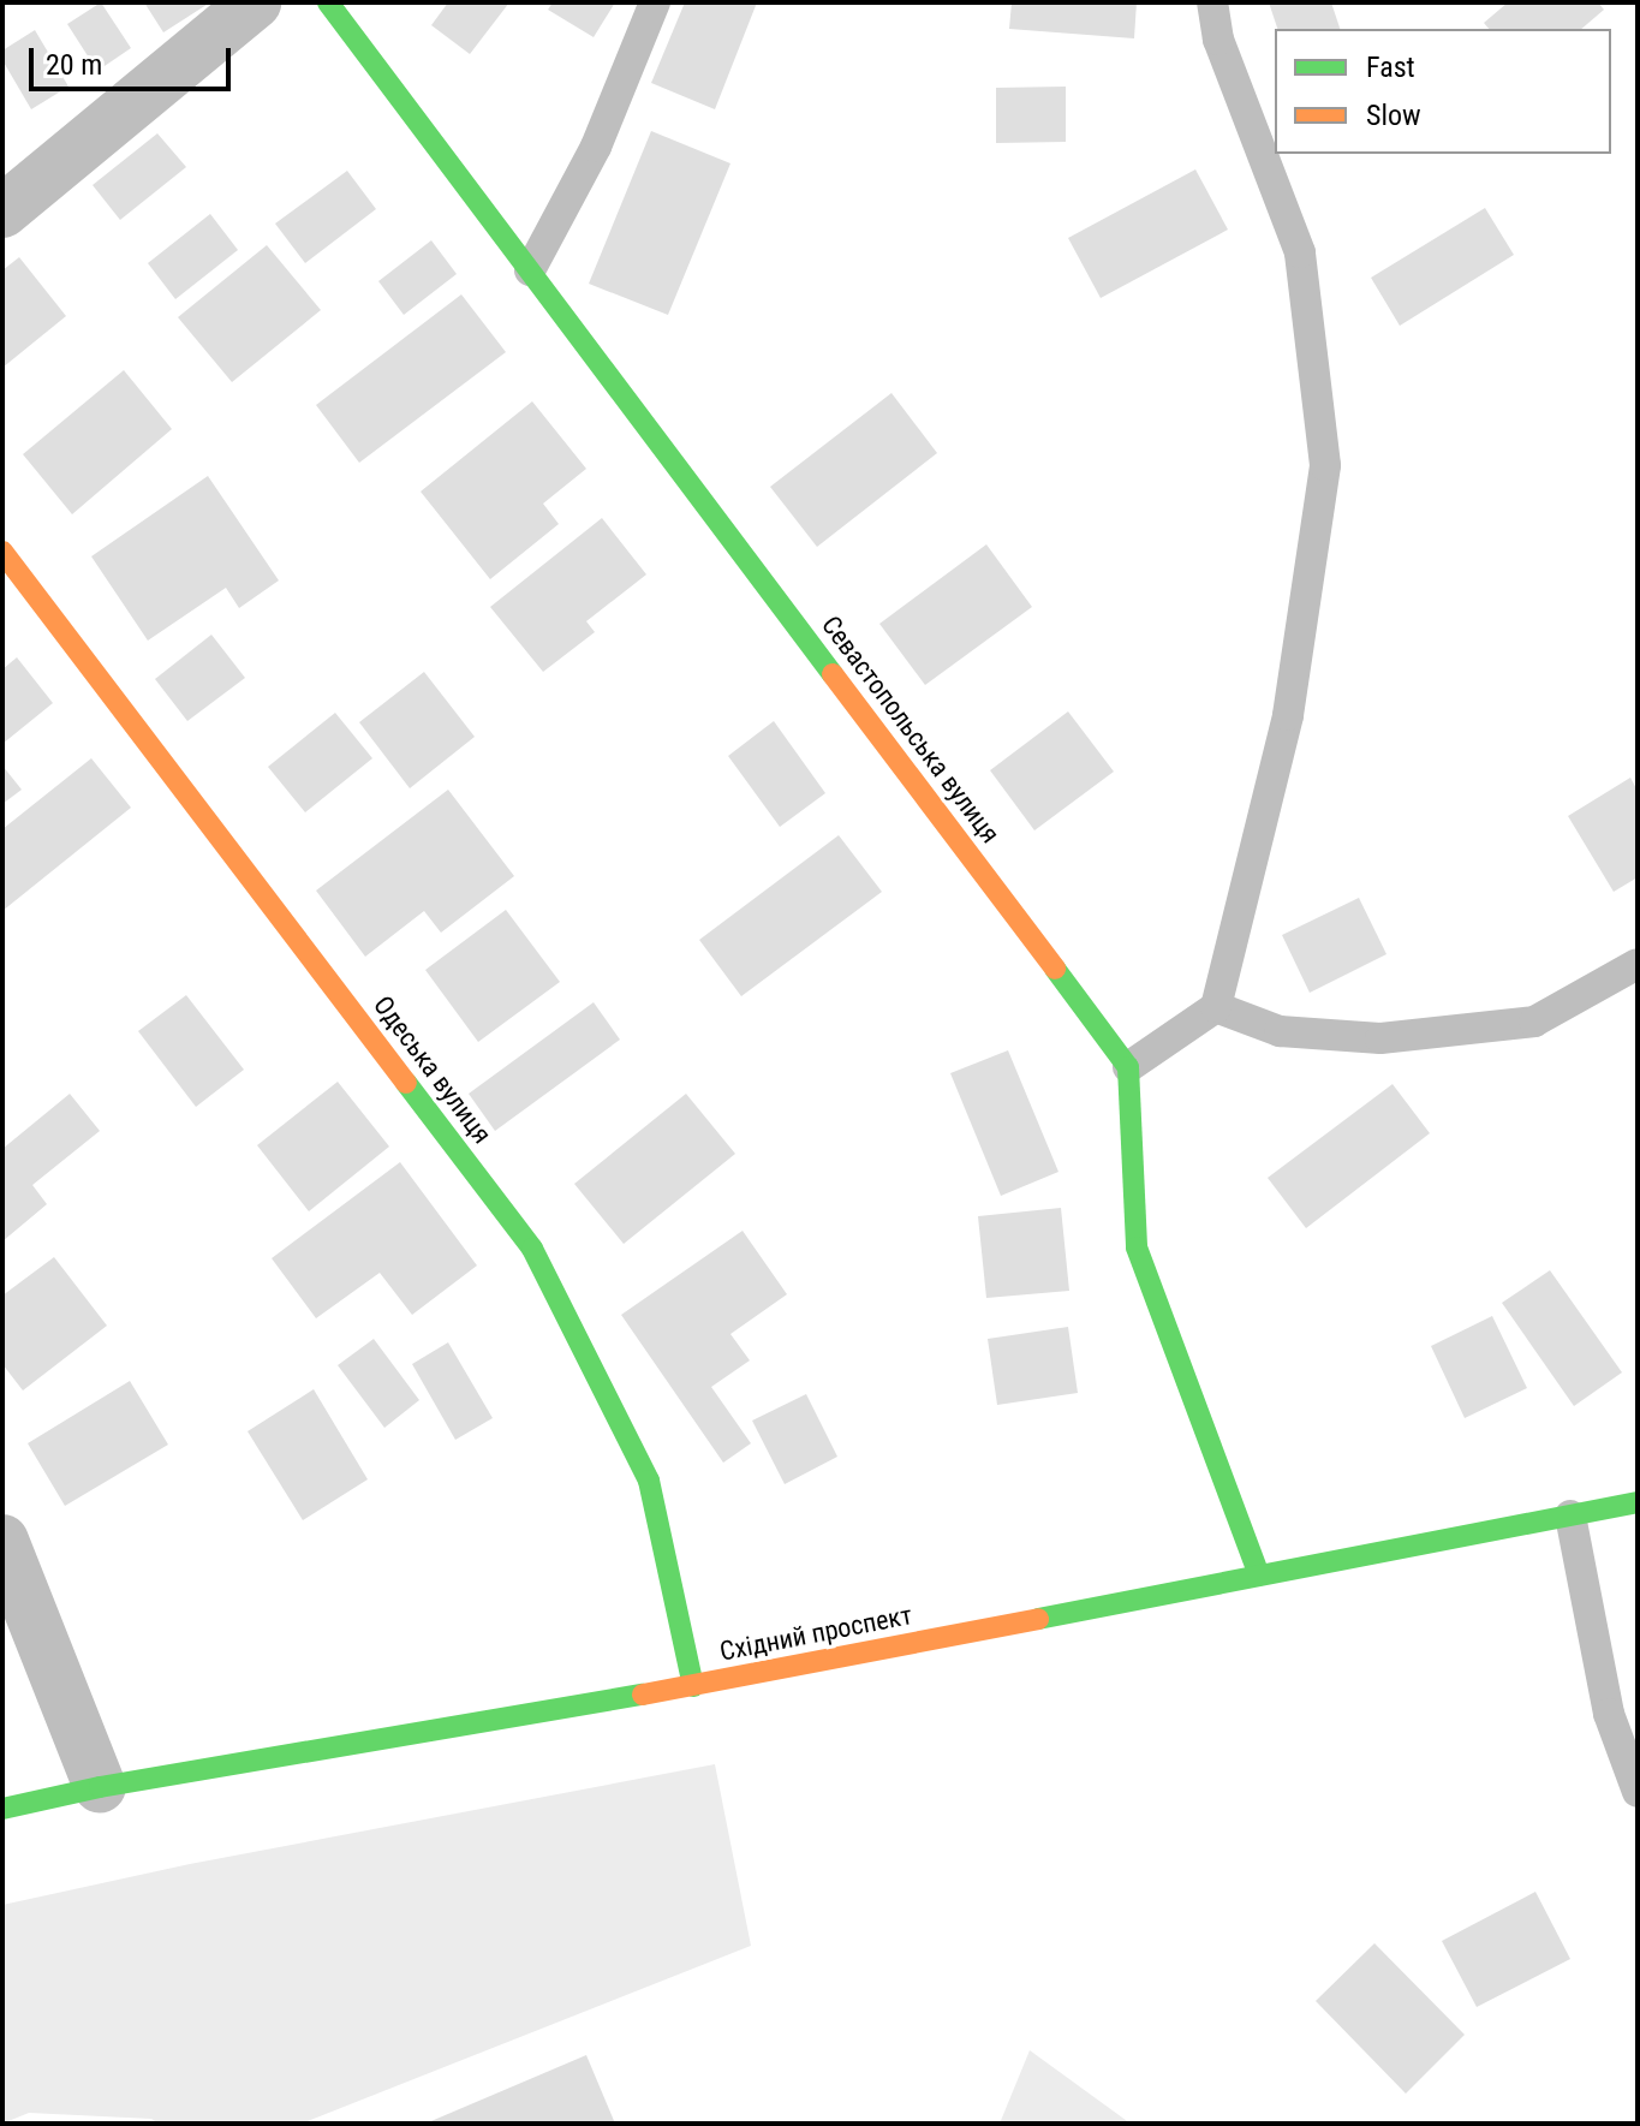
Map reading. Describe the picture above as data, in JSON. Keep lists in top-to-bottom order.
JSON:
{
  "streets": {
    "street": ["Севастопольська вулиця", "Одеська вулиця", "Східний проспект"]
  },
  "crossings": [
    ["Одеська вулиця", "Східний проспект"]
  ],
  "legend": ["Fast", "Slow"],
  "scale_bar": "20 m"
}
